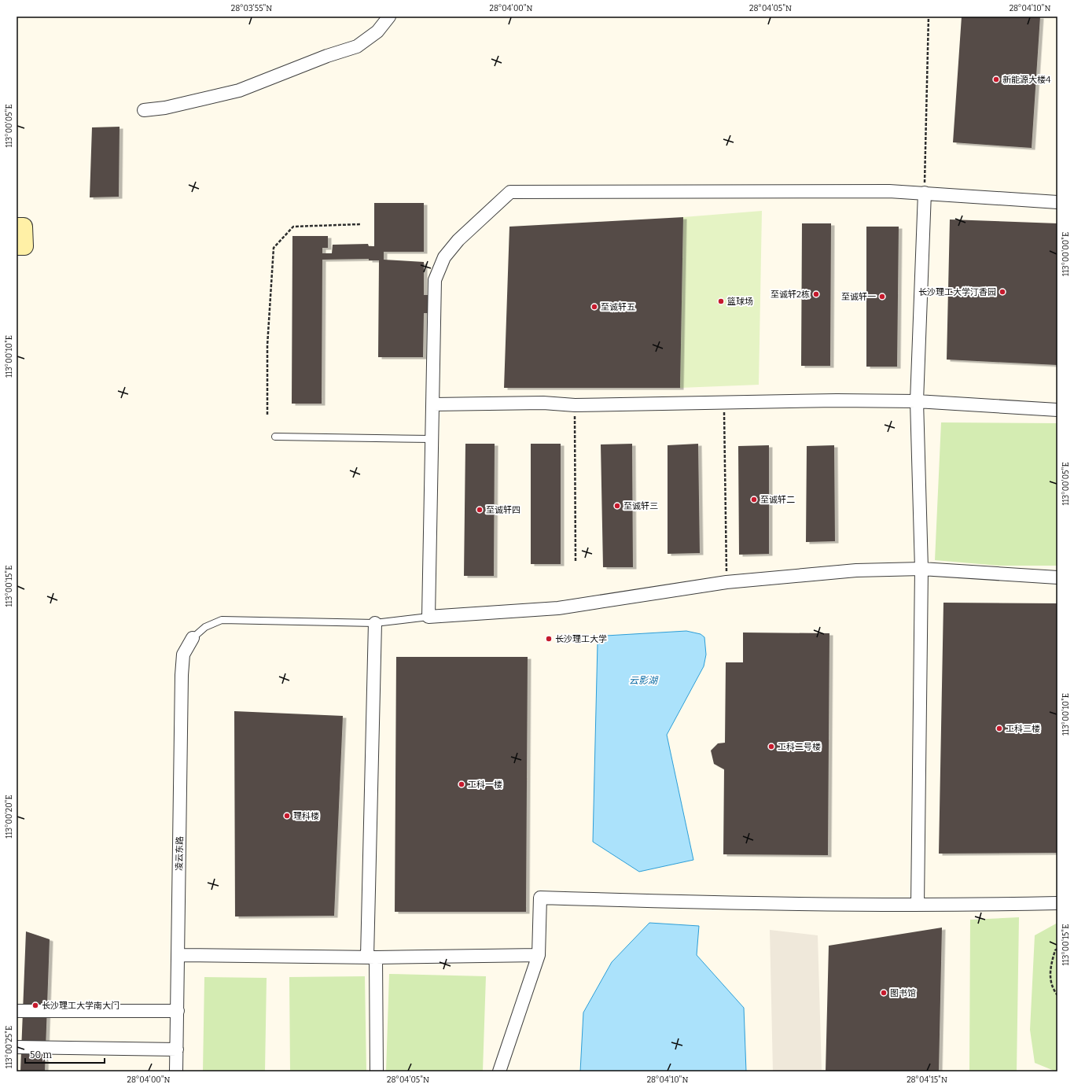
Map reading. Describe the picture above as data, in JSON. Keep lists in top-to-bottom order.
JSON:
{
  "streets": {
    "street": ["凌云东路"]
  },
  "water": ["云影湖"],
  "places": [
    "新能源大楼4",
    "长沙理工大学汀香园",
    "至诚轩2栋",
    "至诚轩一",
    "篮球场",
    "至诚轩五",
    "至诚轩二",
    "至诚轩三",
    "至诚轩四",
    "长沙理工大学",
    "工科三楼",
    "工科二号楼",
    "工科一楼",
    "理科楼",
    "图书馆",
    "长沙理工大学南大门"
  ],
  "scale_bar": "50 m",
  "coordinates": [
    "28°03'55\"N",
    "28°04'00\"N",
    "28°04'05\"N",
    "28°04'10\"N",
    "113°00'05\"E",
    "113°00'00\"E",
    "113°00'10\"E",
    "113°00'15\"E",
    "113°00'20\"E",
    "113°00'25\"E",
    "28°04'15\"N"
  ]
}
